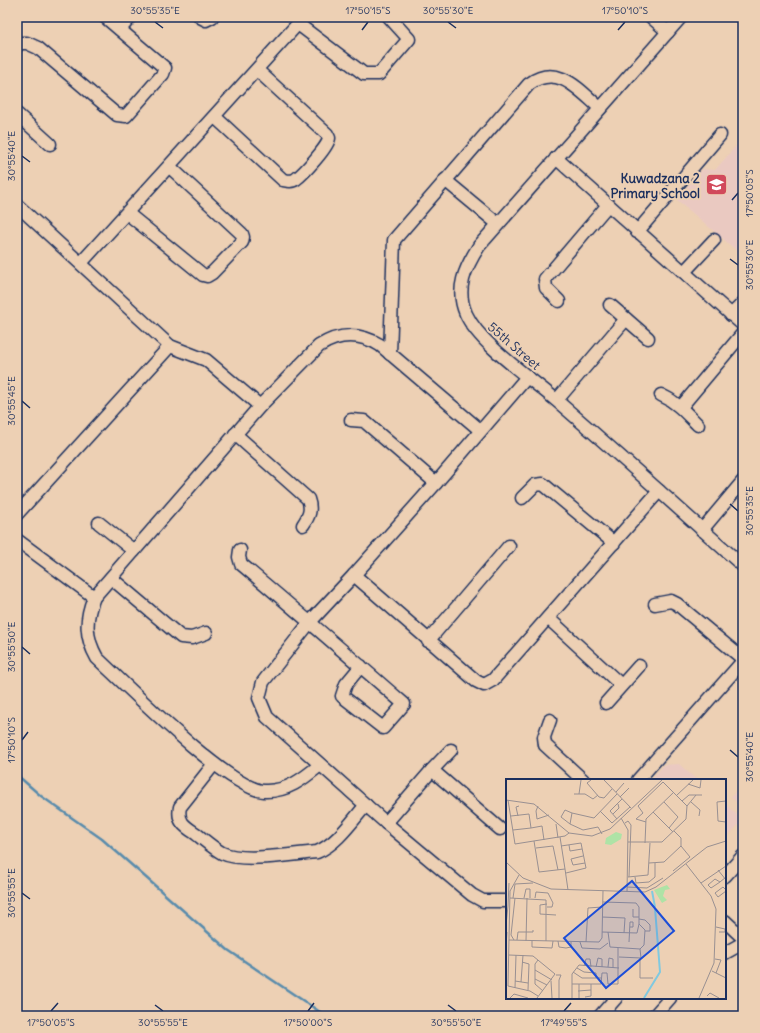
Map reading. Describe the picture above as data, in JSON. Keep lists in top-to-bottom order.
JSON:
{
  "streets": {
    "street": ["55th Street"]
  },
  "places": {
    "school or university": ["Kuwadzana 2 Primary School"]
  },
  "coordinates": [
    "30°55'35\"E",
    "17°50'15\"S",
    "30°55'30\"E",
    "17°50'10\"S",
    "30°55'40\"E",
    "17°50'05\"S",
    "30°55'45\"E",
    "30°55'50\"E",
    "30°55'55\"E",
    "17°50'00\"S",
    "17°49'55\"S"
  ]
}
